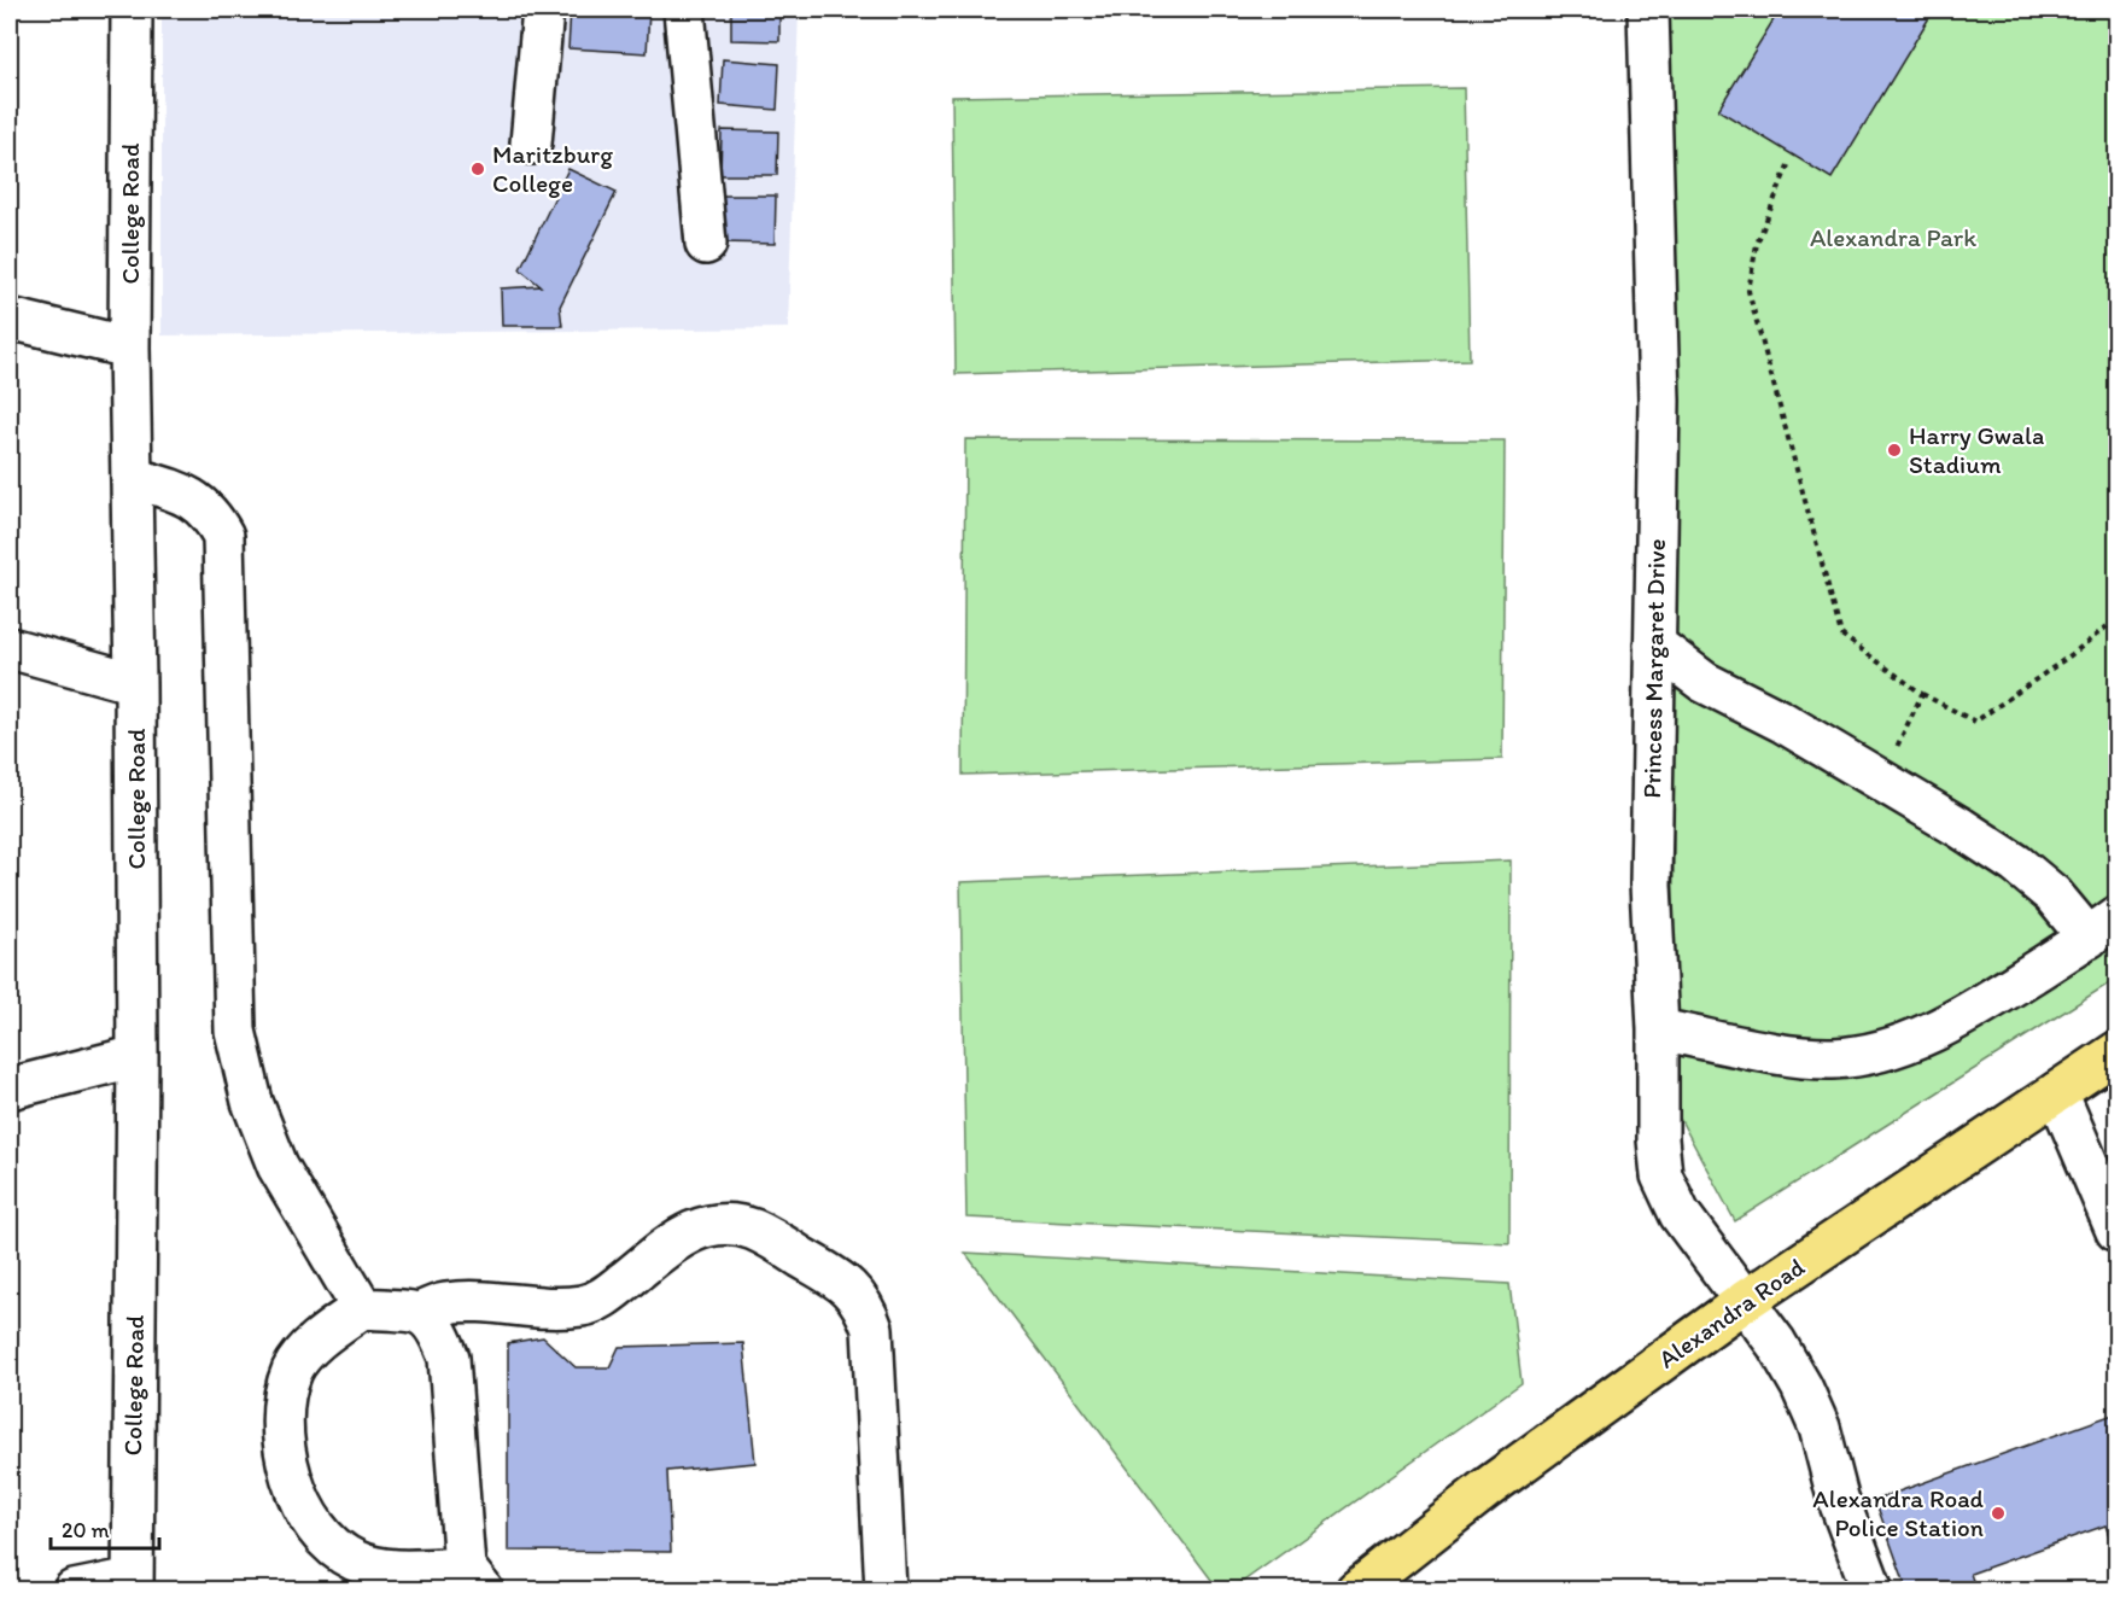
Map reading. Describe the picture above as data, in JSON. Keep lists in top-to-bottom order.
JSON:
{
  "streets": {
    "main road": ["Alexandra Road"],
    "street": ["College Road", "Princess Margaret Drive"]
  },
  "crossings": [
    ["Princess Margaret Drive", "Alexandra Road"]
  ],
  "parks": ["Alexandra Park"],
  "places": ["Maritzburg College", "Harry Gwala Stadium", "Alexandra Road Police Station"],
  "scale_bar": "20 m"
}
